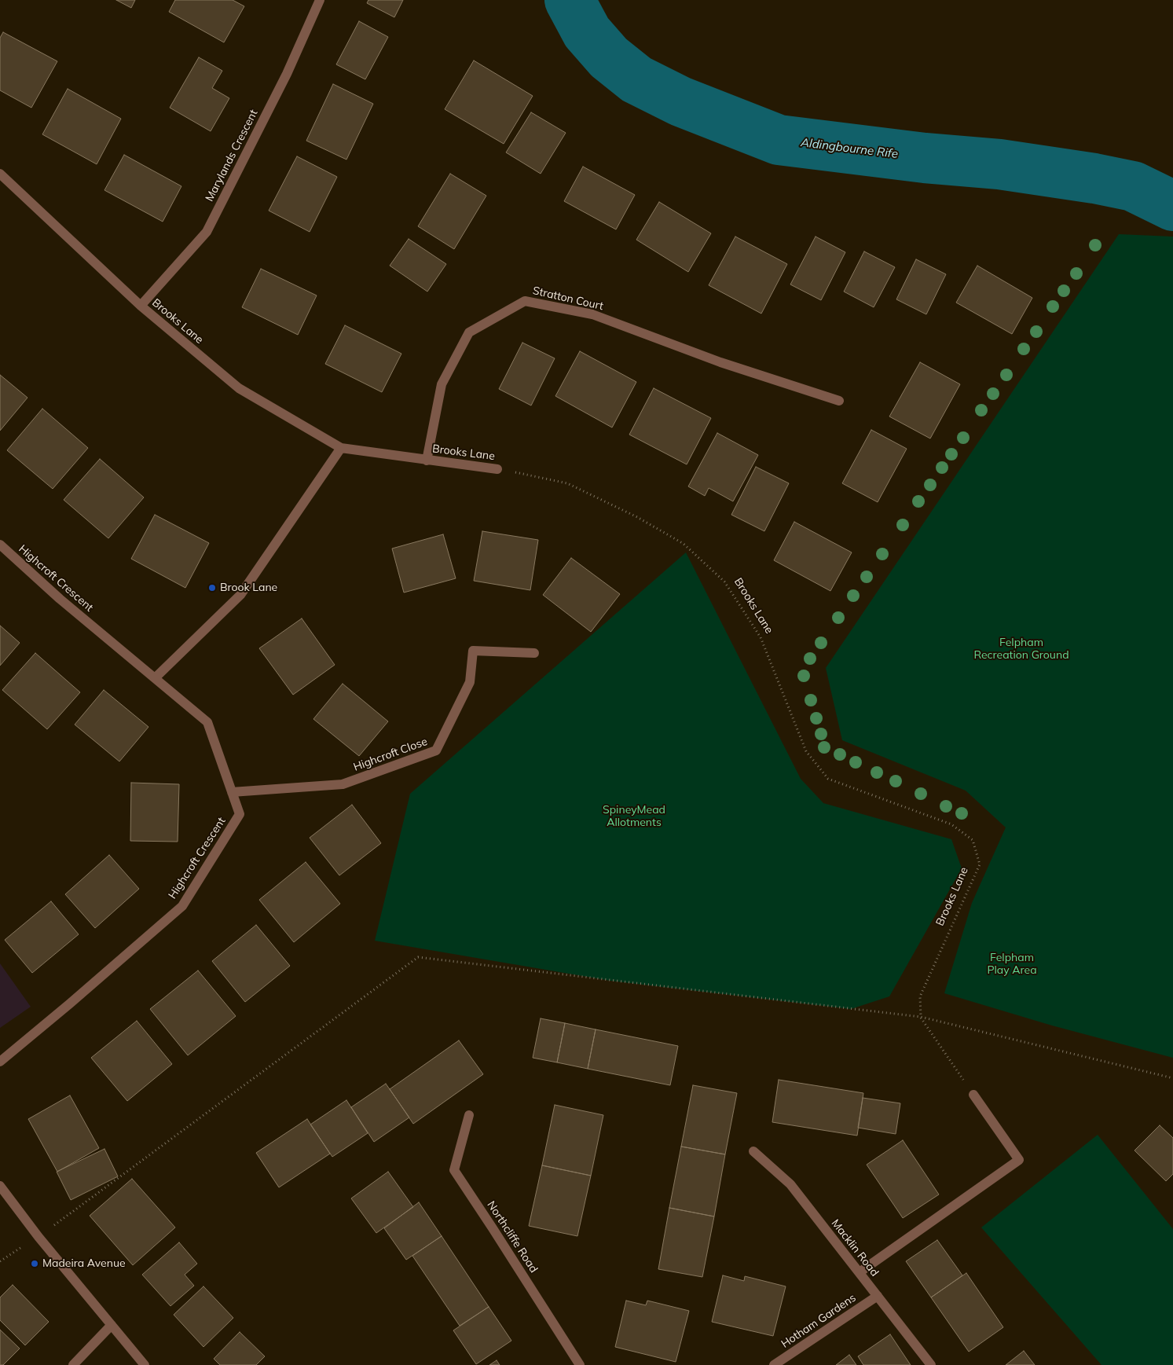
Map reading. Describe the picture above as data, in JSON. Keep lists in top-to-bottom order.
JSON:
{
  "streets": {
    "street": [
      "Marylands Crescent",
      "Stratton Court",
      "Brooks Lane",
      "Highcroft Crescent",
      "Highcroft Close",
      "Northcliffe Road",
      "Macklin Road",
      "Hotham Gardens"
    ]
  },
  "crossings": [
    ["Marylands Crescent", "Brooks Lane"],
    ["Stratton Court", "Brooks Lane"],
    ["Highcroft Crescent", "Highcroft Close"],
    ["Macklin Road", "Hotham Gardens"]
  ],
  "water": ["Aldingbourne Rife"],
  "parks": ["Felpham Recreation Ground", "SpineyMead Allotments", "Felpham Play Area"],
  "places": ["Brook Lane", "Madeira Avenue"]
}
